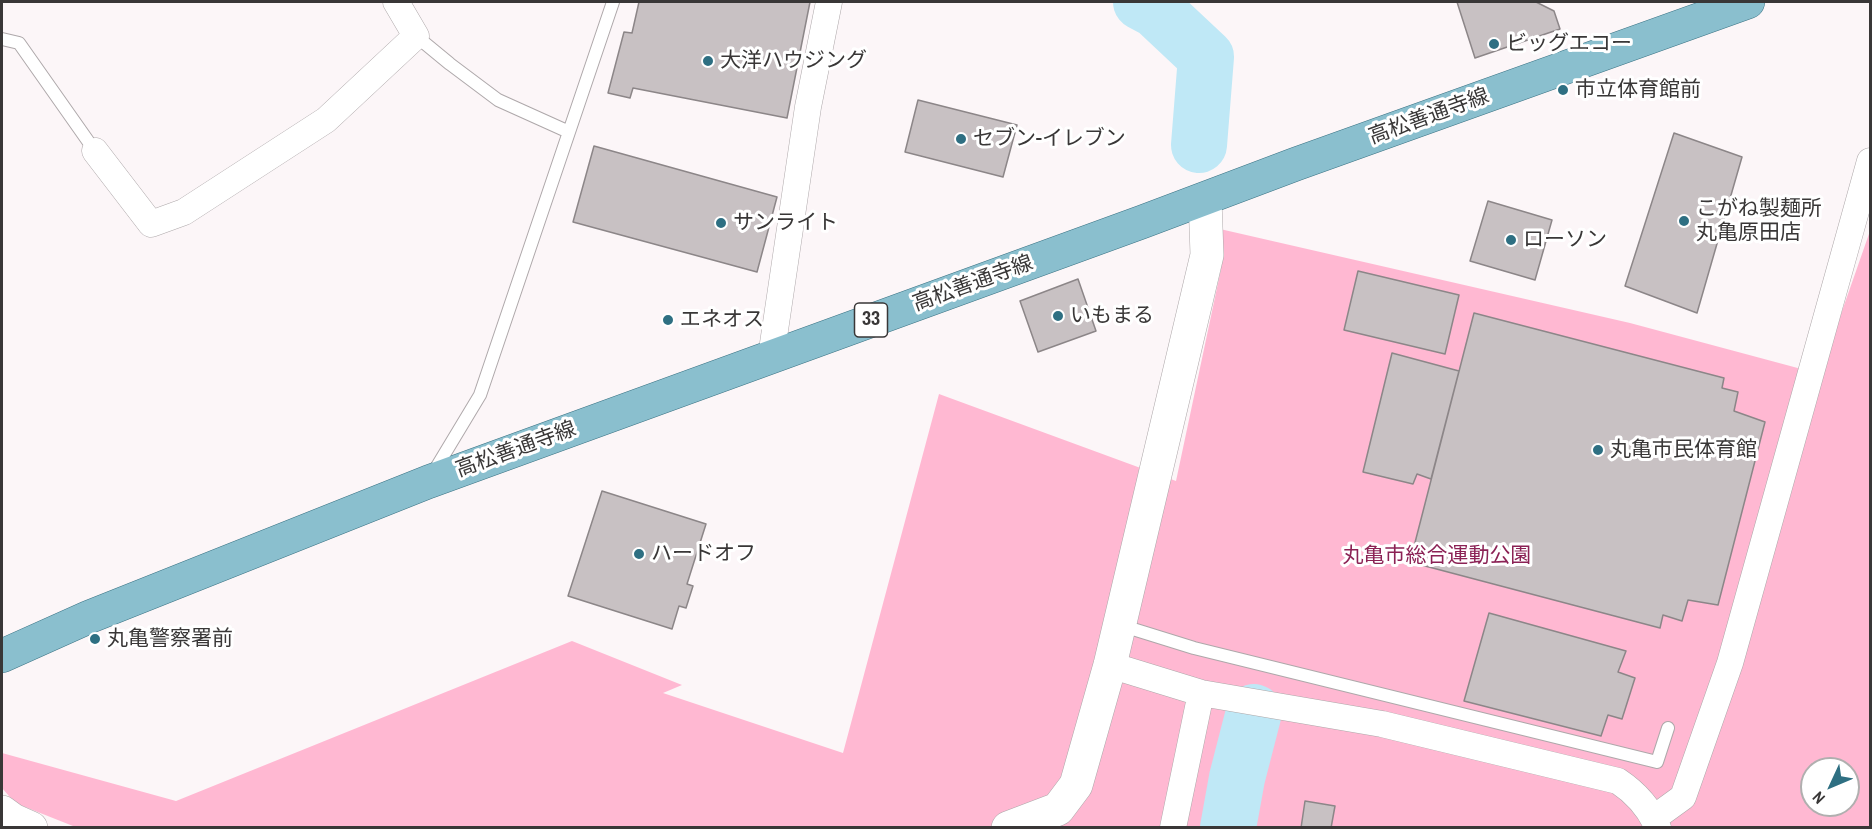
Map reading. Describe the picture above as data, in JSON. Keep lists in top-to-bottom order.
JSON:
{
  "streets": {
    "main road": ["高松善通寺線", "33"]
  },
  "parks": ["丸亀市総合運動公園"],
  "places": [
    "ビッグエコー",
    "大洋ハウジング",
    "市立体育館前",
    "セブン-イレブン",
    "こがね製麺所 丸亀原田店",
    "サンライト",
    "ローソン",
    "いもまる",
    "エネオス",
    "丸亀市民体育館",
    "ハードオフ",
    "丸亀警察署前"
  ],
  "north": "bottom left"
}
